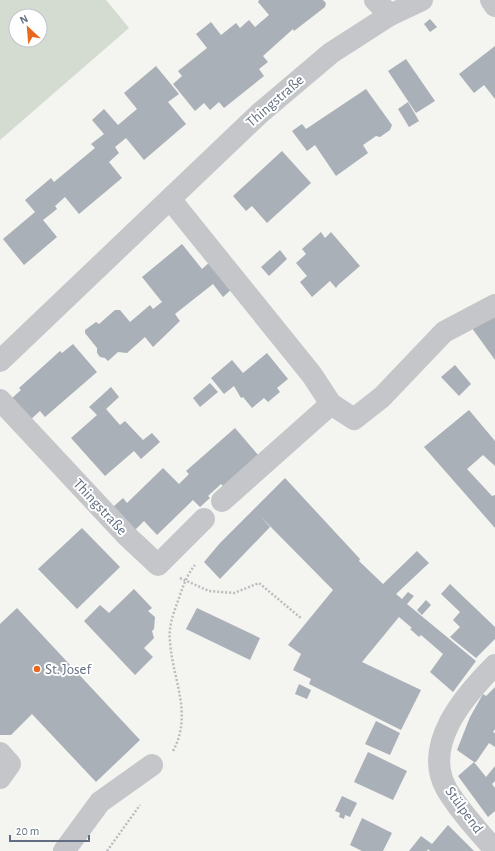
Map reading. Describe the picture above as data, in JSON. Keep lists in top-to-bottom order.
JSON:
{
  "streets": {
    "street": ["Thingstraße", "Stülpend"]
  },
  "places": ["St. Josef"],
  "scale_bar": "20 m",
  "north": "top left"
}
